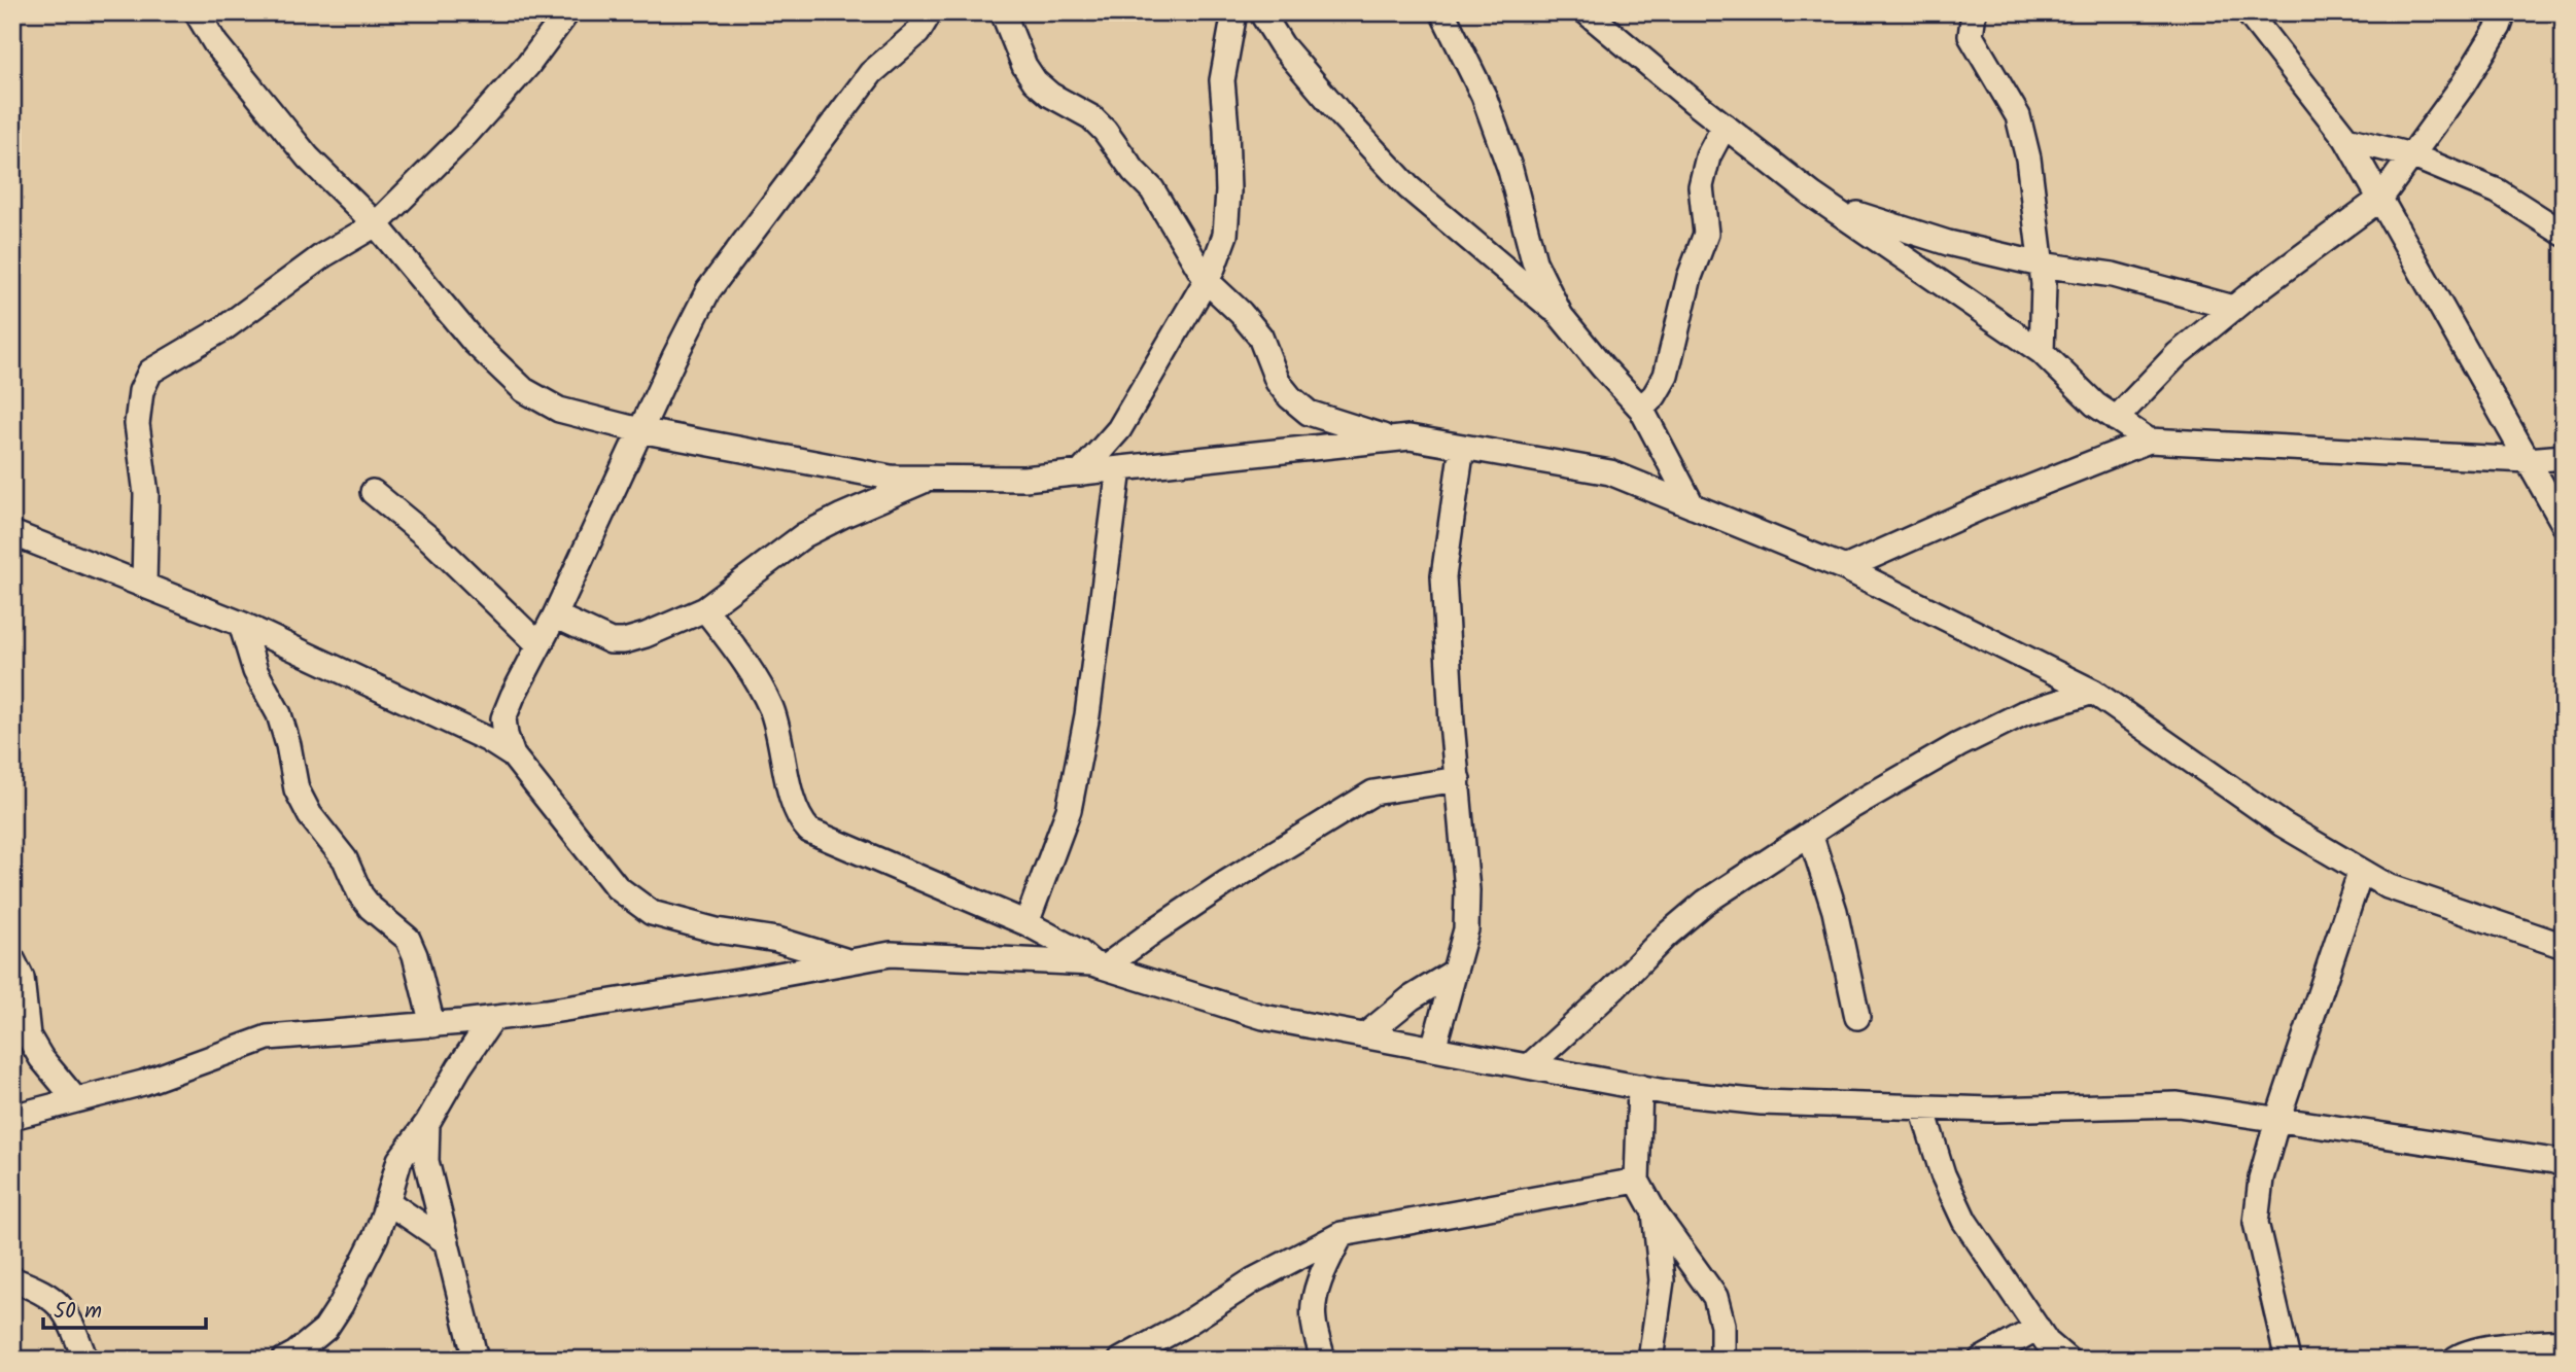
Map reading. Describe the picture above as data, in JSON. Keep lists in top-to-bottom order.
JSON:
{
  "scale_bar": "50 m"
}
